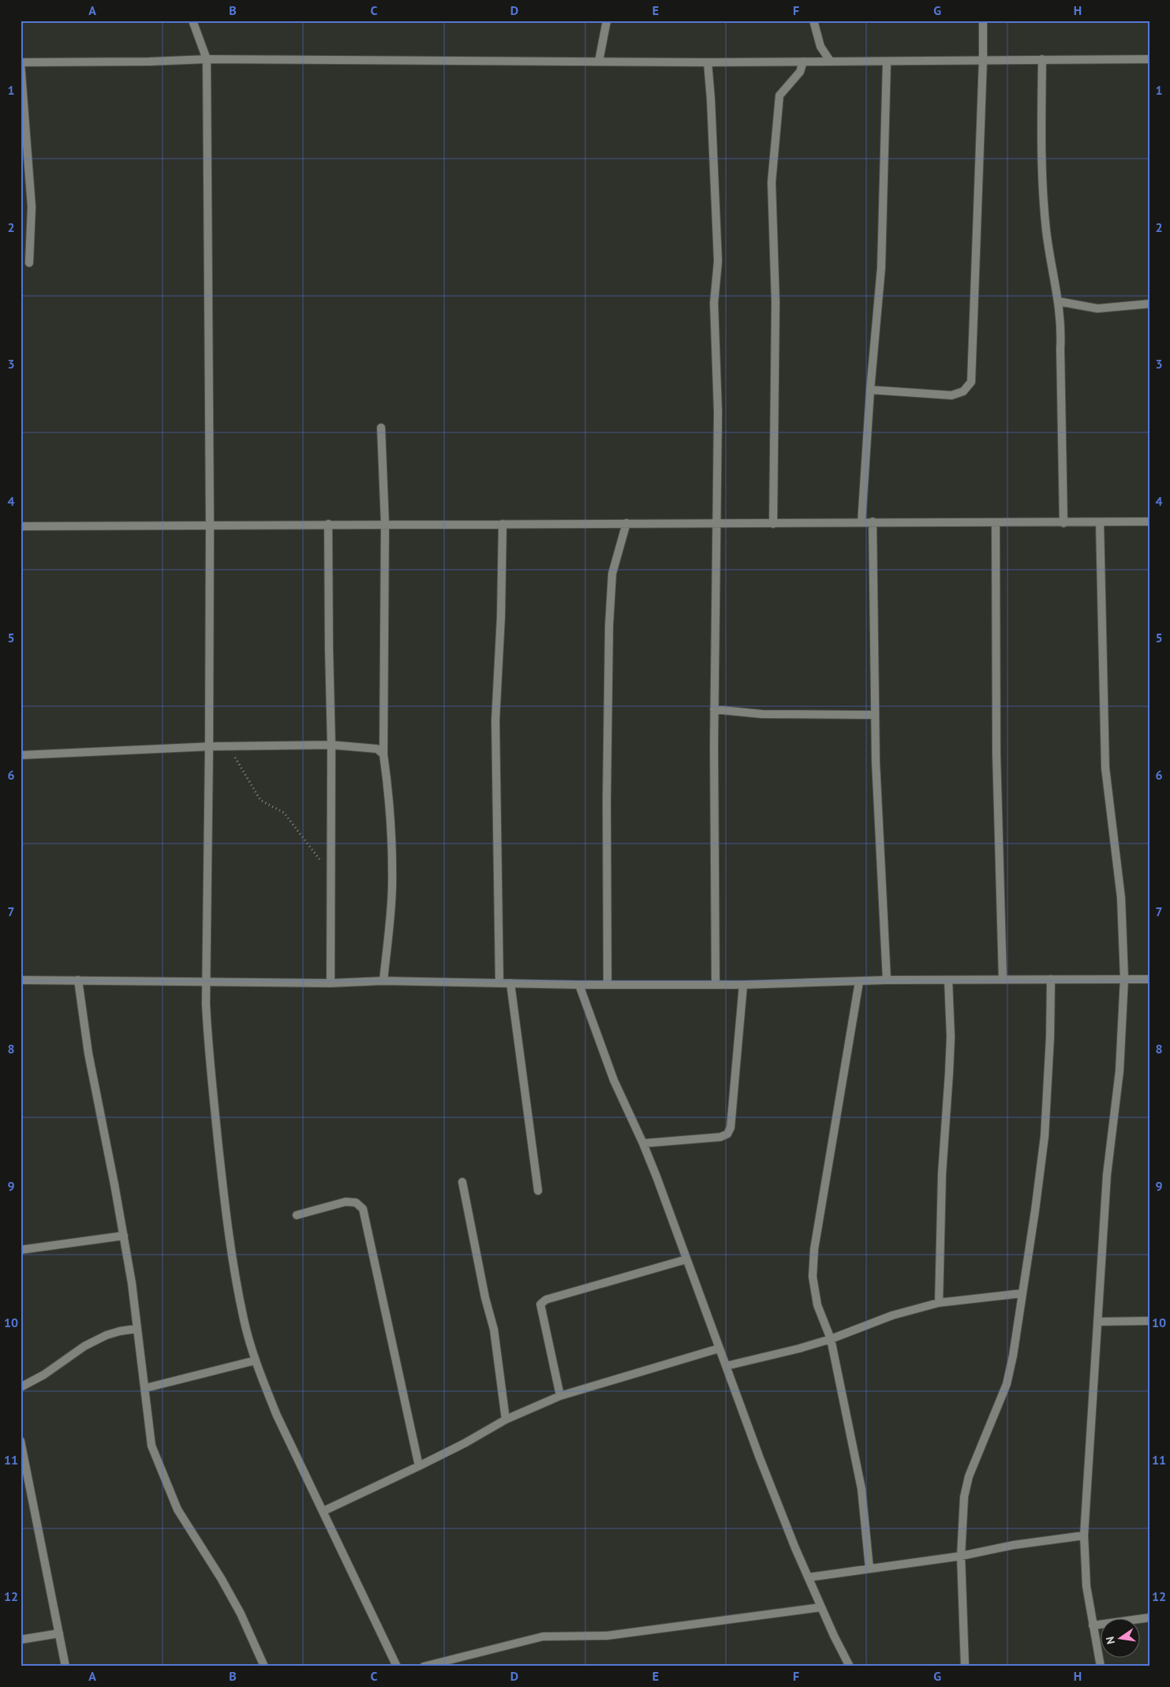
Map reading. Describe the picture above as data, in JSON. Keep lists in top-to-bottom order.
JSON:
{
  "north": "left",
  "grid": {
    "columns": [
      "A",
      "B",
      "C",
      "D",
      "E",
      "F",
      "G",
      "H"
    ],
    "rows": [
      "1",
      "2",
      "3",
      "4",
      "5",
      "6",
      "7",
      "8",
      "9",
      "10",
      "11",
      "12"
    ]
  }
}
